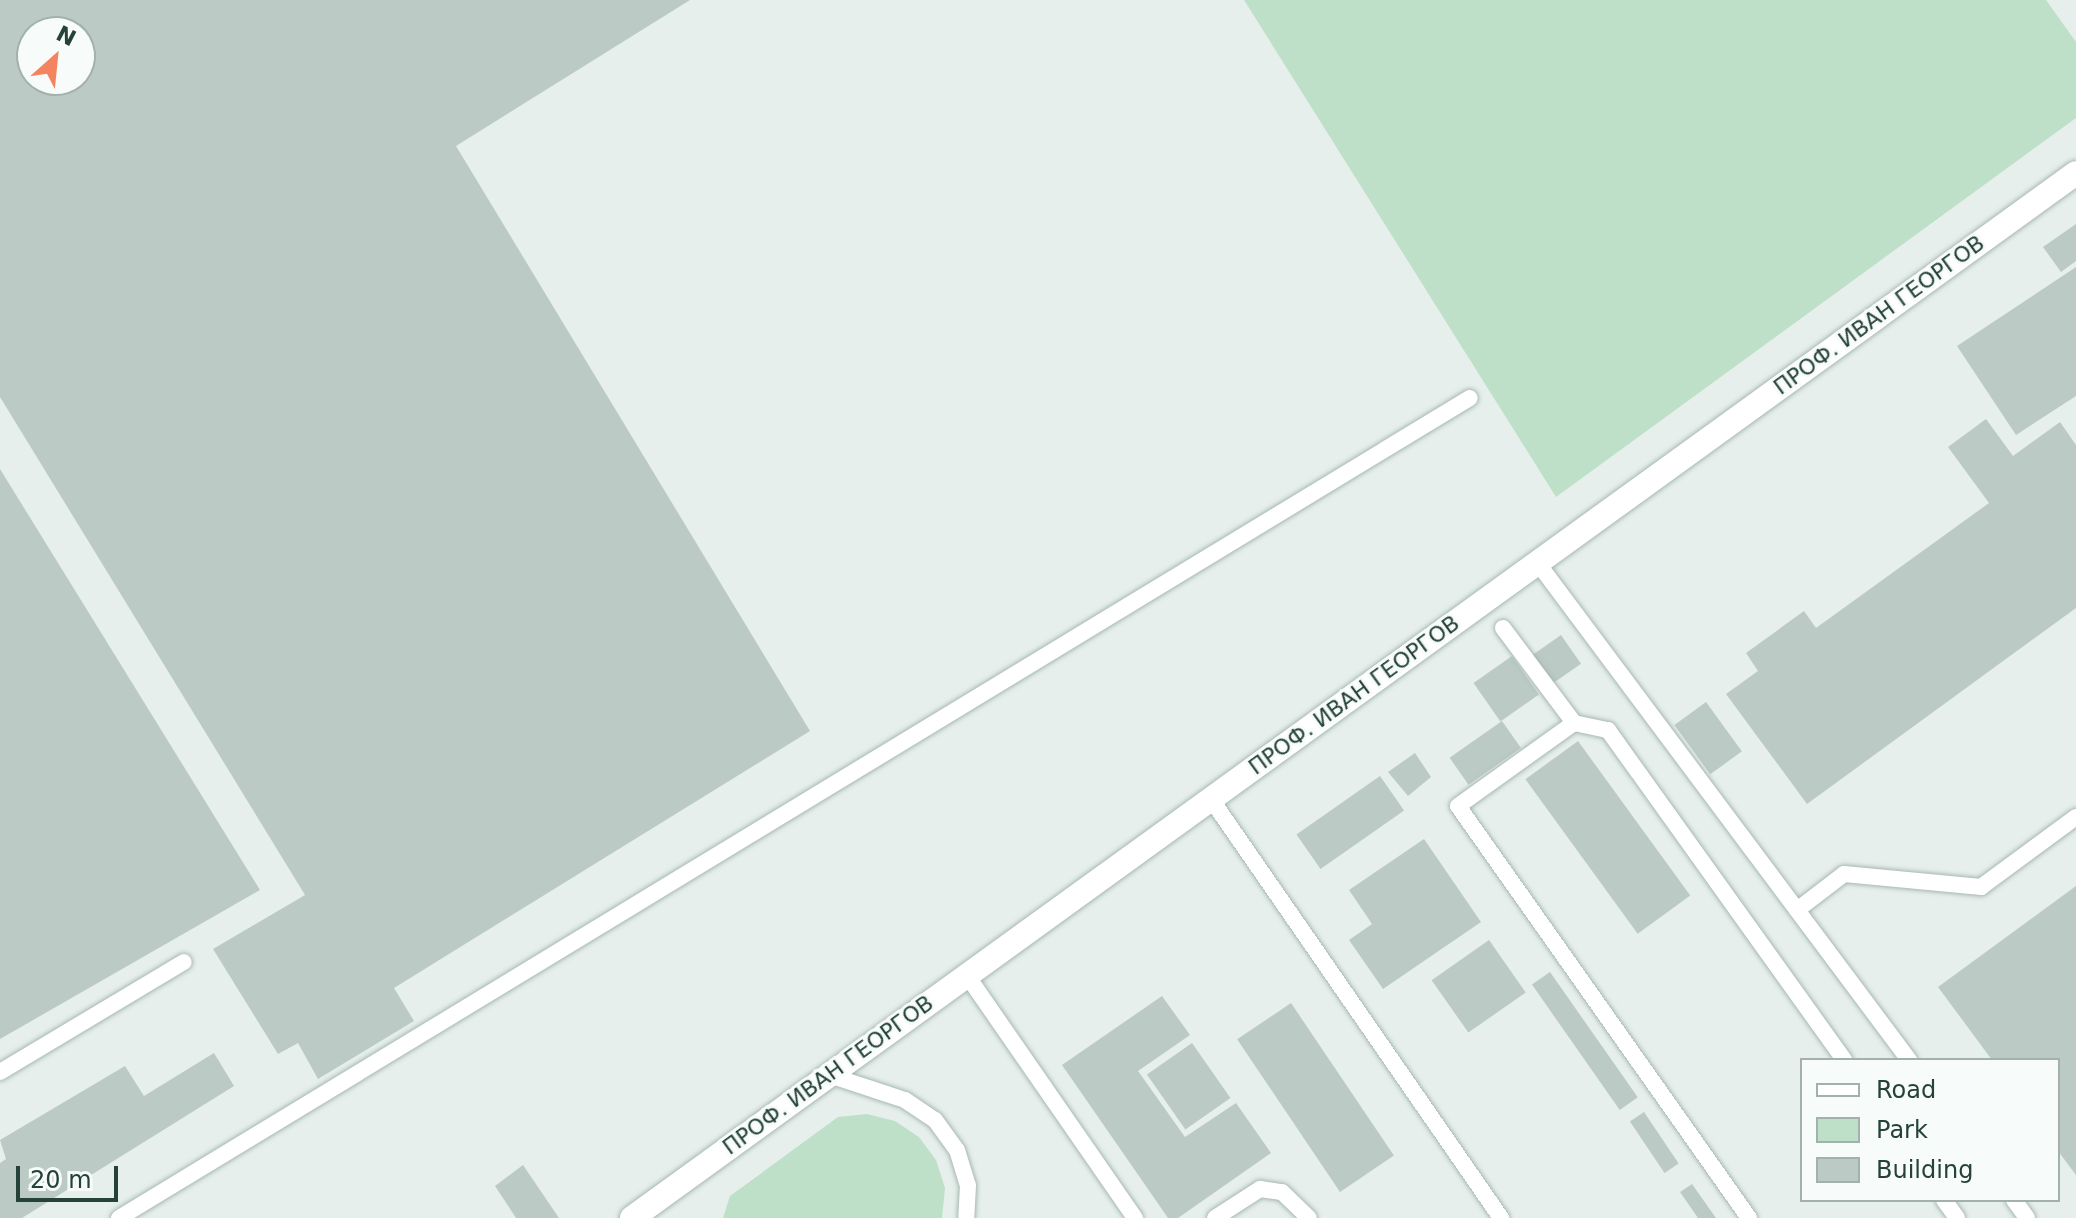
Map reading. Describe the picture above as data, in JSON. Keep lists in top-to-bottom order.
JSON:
{
  "streets": {
    "street": ["ПРОФ. ИВАН ГЕОРГОВ"]
  },
  "legend": ["Road", "Park", "Building"],
  "scale_bar": "20 m",
  "north": "top right"
}
